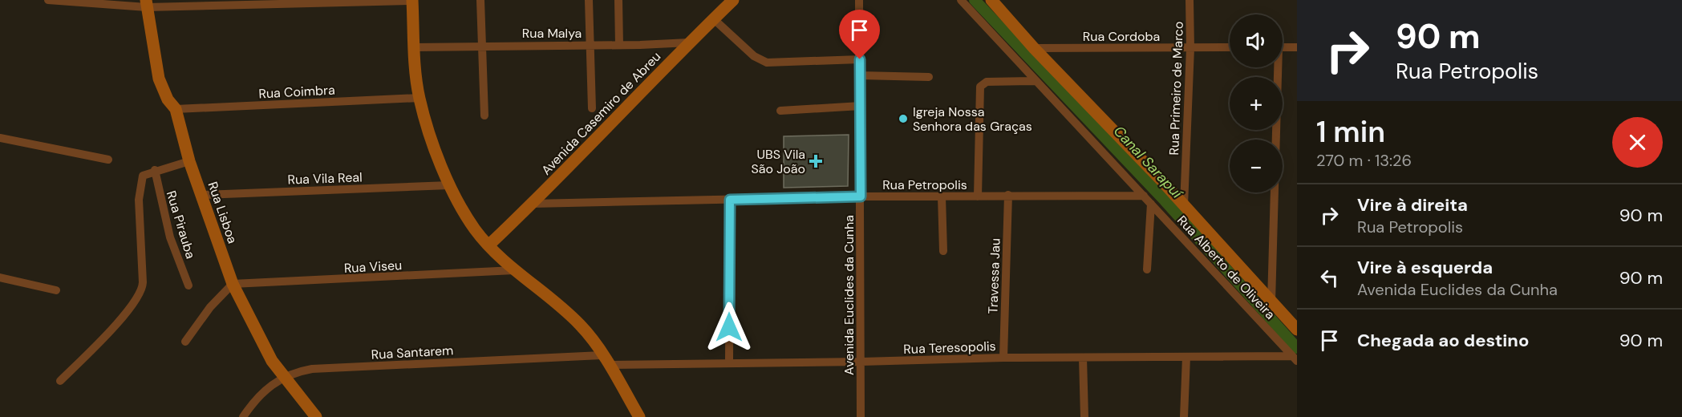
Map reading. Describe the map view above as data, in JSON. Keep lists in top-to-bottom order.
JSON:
{
  "streets": {
    "main road": ["Avenida Casemiro de Abreu", "Rua Lisboa"],
    "street": [
      "Rua Malya",
      "Rua Cordoba",
      "Rua Primeiro de Marco",
      "Rua Coimbra",
      "Rua Vila Real",
      "Rua Petropolis",
      "Rua Pirauba",
      "Rua Viseu",
      "Rua Alberto de Oliveira",
      "Travessa Jau",
      "Avenida Euclides da Cunha",
      "Rua Teresopolis",
      "Rua Santarem"
    ]
  },
  "crossings": [
    ["Rua Malya", "Avenida Casemiro de Abreu"],
    ["Rua Cordoba", "Rua Primeiro de Marco"],
    ["Rua Coimbra", "Rua Lisboa"],
    ["Avenida Casemiro de Abreu", "Rua Petropolis"],
    ["Rua Vila Real", "Rua Lisboa"],
    ["Rua Petropolis", "Rua Alberto de Oliveira"],
    ["Rua Petropolis", "Travessa Jau"],
    ["Rua Petropolis", "Avenida Euclides da Cunha"],
    ["Rua Lisboa", "Rua Viseu"],
    ["Rua Lisboa", "Rua Santarem"],
    ["Rua Alberto de Oliveira", "Rua Teresopolis"],
    ["Travessa Jau", "Rua Teresopolis"],
    ["Avenida Euclides da Cunha", "Rua Teresopolis"],
    ["Rua Teresopolis", "Rua Santarem"]
  ],
  "water": ["Canal Sarapuí"],
  "places": {
    "other": ["Igreja Nossa Senhora das Graças"],
    "health": ["UBS Vila São João"]
  },
  "page": {
    "turn": ["90 m", "Rua Petropolis"],
    "map_buttons": ["+", "−"],
    "heading": ["1 min", "270 m · 13:26"],
    "list": [
      {
        "name": "Vire à direita",
        "note": "Rua Petropolis",
        "value": "90 m"
      },
      {
        "name": "Vire à esquerda",
        "note": "Avenida Euclides da Cunha",
        "value": "90 m"
      },
      {
        "name": "Chegada ao destino",
        "value": "90 m"
      }
    ]
  }
}
